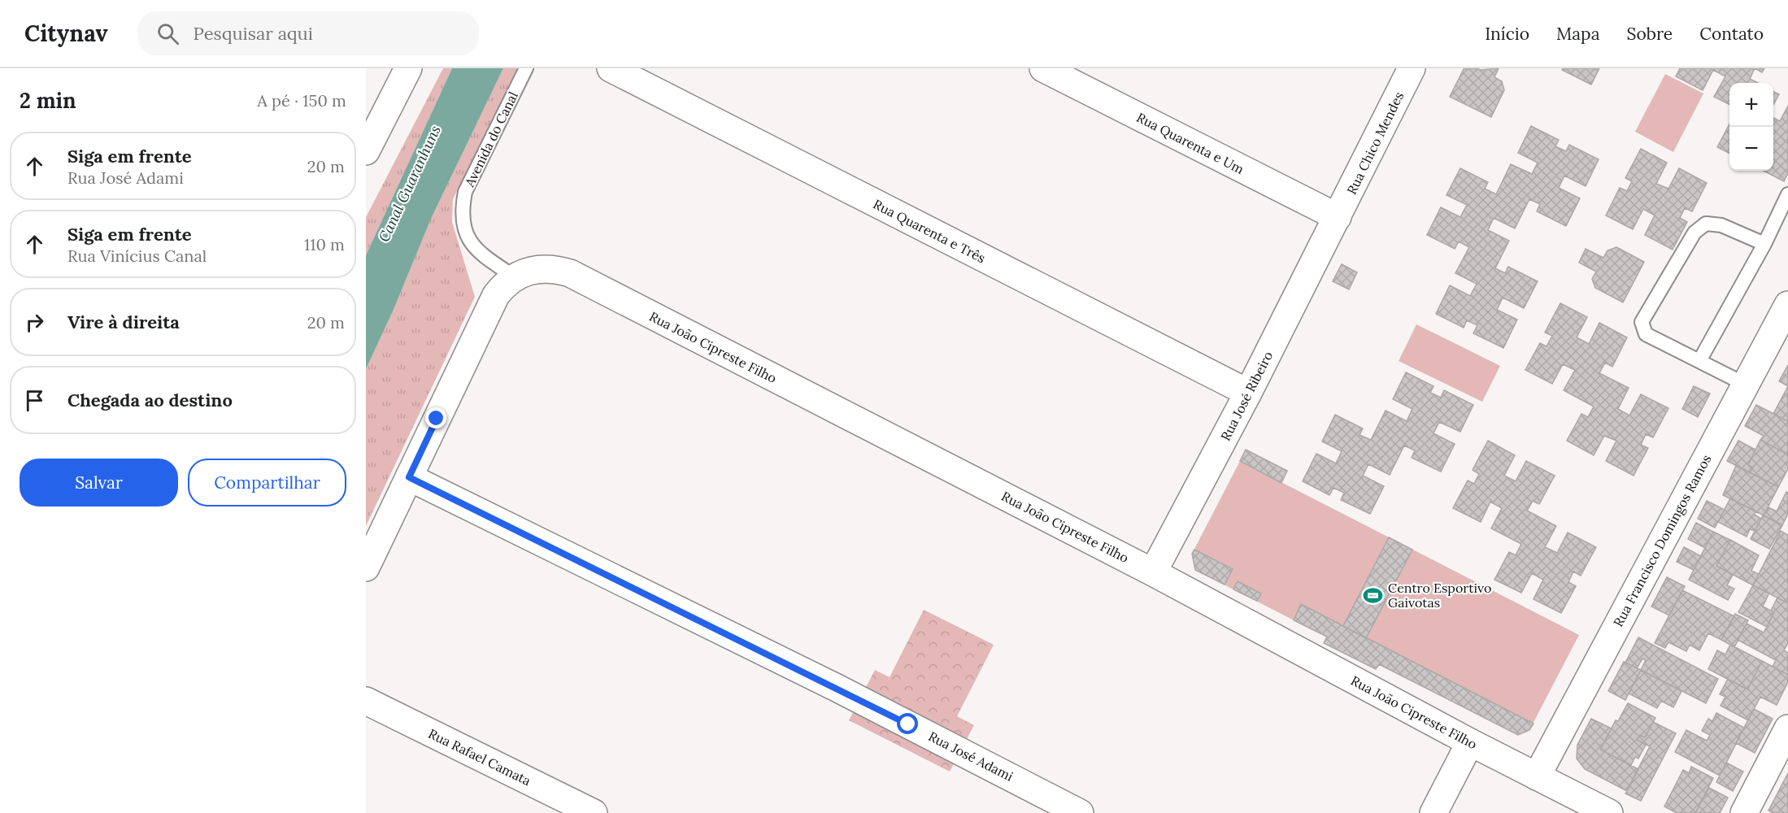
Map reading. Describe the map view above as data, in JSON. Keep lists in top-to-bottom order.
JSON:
{
  "streets": {
    "street": [
      "Rua Quarenta e Um",
      "Rua Chico Mendes",
      "Rua Quarenta e Três",
      "Rua João Cipreste Filho",
      "Rua José Ribeiro",
      "Rua Francisco Domingos Ramos",
      "Rua José Adami",
      "Rua Rafael Camata"
    ],
    "lane": ["Avenida do Canal"]
  },
  "crossings": [
    ["Avenida do Canal", "Rua João Cipreste Filho"],
    ["Rua Quarenta e Um", "Rua Chico Mendes"],
    ["Rua Quarenta e Um", "Rua José Ribeiro"],
    ["Rua Chico Mendes", "Rua José Ribeiro"],
    ["Rua Quarenta e Três", "Rua José Ribeiro"],
    ["Rua João Cipreste Filho", "Rua José Ribeiro"],
    ["Rua João Cipreste Filho", "Rua Francisco Domingos Ramos"]
  ],
  "water": ["Canal Guaranhuns"],
  "places": {
    "sports": ["Centro Esportivo Gaivotas"]
  },
  "page": {
    "header": "Citynav",
    "search": "Pesquisar aqui",
    "nav": [
      "Início",
      "Mapa",
      "Sobre",
      "Contato"
    ],
    "heading": ["2 min", "A pé · 150 m"],
    "map_buttons": ["+", "−"],
    "list": [
      ["Siga em frente", "Rua José Adami", "20 m"],
      ["Siga em frente", "Rua Vinícius Canal", "110 m"],
      ["Vire à direita", "20 m"],
      "Chegada ao destino"
    ],
    "buttons": ["Salvar", "Compartilhar"]
  }
}
